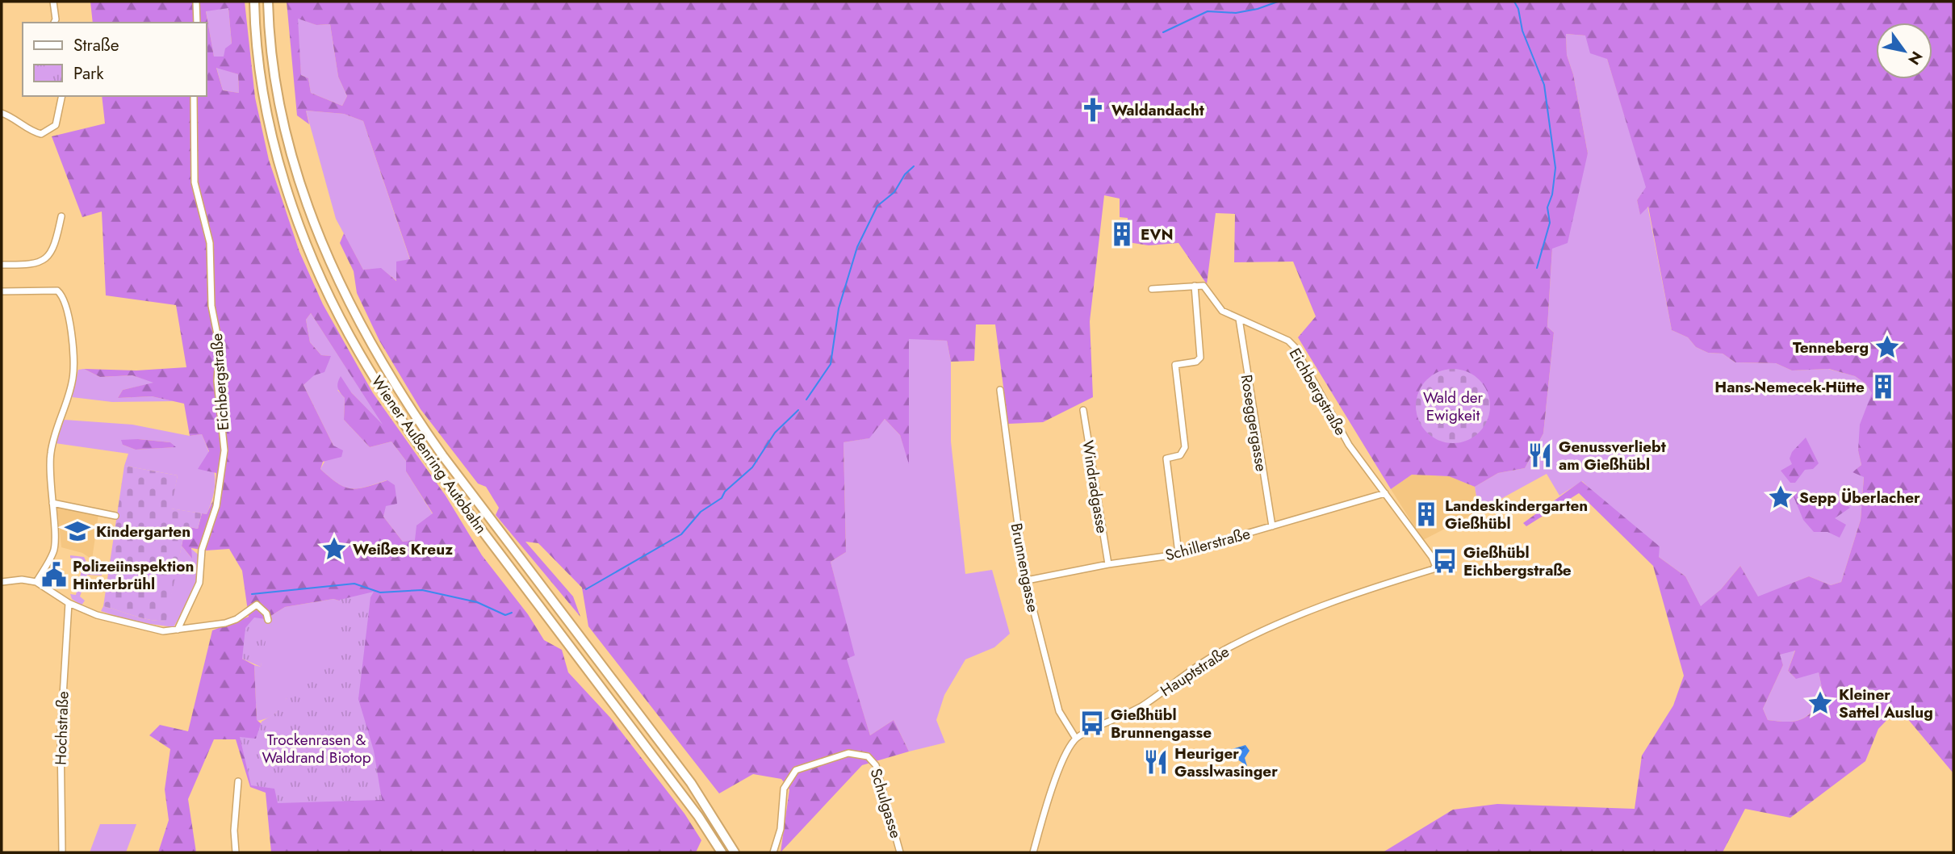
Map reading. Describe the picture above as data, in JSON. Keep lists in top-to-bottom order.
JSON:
{
  "streets": {
    "highway": ["Wiener Außenring Autobahn"],
    "street": [
      "Eichbergstraße",
      "Roseggergasse",
      "Windradgasse",
      "Schillerstraße",
      "Brunnengasse",
      "Hauptstraße",
      "Hochstraße",
      "Schulgasse"
    ]
  },
  "crossings": [
    ["Eichbergstraße", "Roseggergasse"],
    ["Eichbergstraße", "Schillerstraße"],
    ["Eichbergstraße", "Hauptstraße"],
    ["Roseggergasse", "Schillerstraße"],
    ["Windradgasse", "Schillerstraße"],
    ["Schillerstraße", "Brunnengasse"],
    ["Brunnengasse", "Hauptstraße"]
  ],
  "parks": ["Wald der Ewigkeit", "Trockenrasen & Waldrand Biotop"],
  "places": {
    "church": ["Waldandacht"],
    "building": ["EVN", "Hans-Nemecek-Hütte", "Landeskindergarten Gießhübl"],
    "place": [
      "Tenneberg",
      "Sepp Überlacher",
      "Weißes Kreuz",
      "Kleiner Sattel Auslug"
    ],
    "restaurant": ["Genussverliebt am Gießhübl", "Heuriger Gasslwasinger"],
    "school or university": ["Kindergarten"],
    "bus stop": ["Gießhübl Eichbergstraße", "Gießhübl Brunnengasse"],
    "public building": ["Polizeiinspektion Hinterbrühl"]
  },
  "legend": ["Straße", "Park"],
  "north": "bottom right"
}
